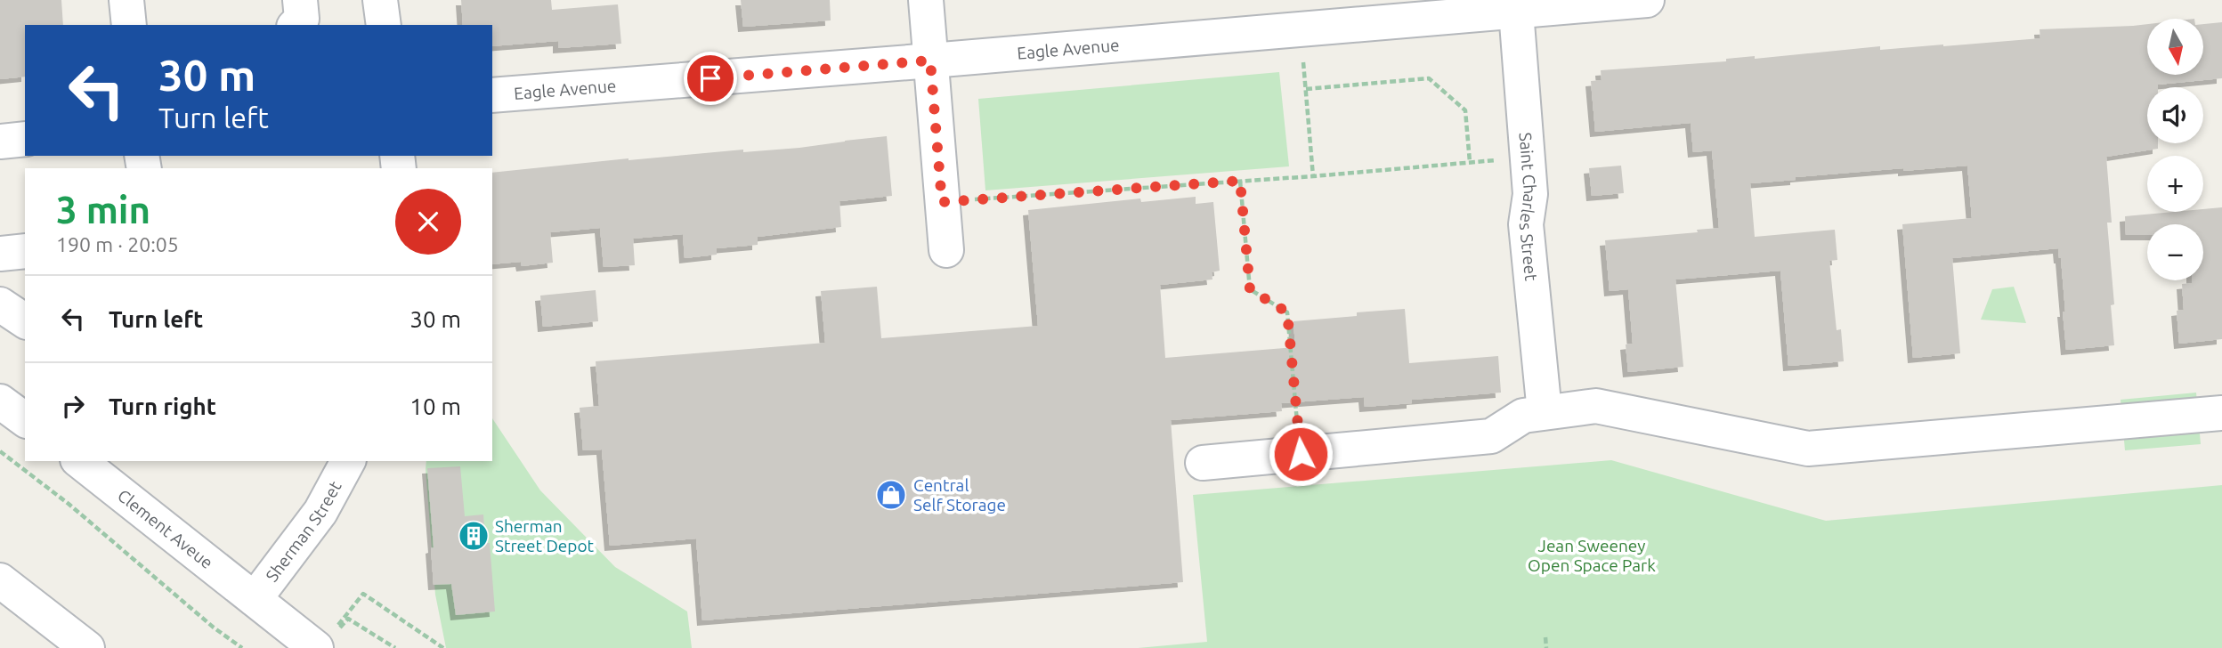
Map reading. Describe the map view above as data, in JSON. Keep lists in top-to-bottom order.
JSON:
{
  "streets": {
    "street": [
      "Eagle Avenue",
      "Saint Charles Street",
      "Clement Aveue",
      "Sherman Street"
    ]
  },
  "crossings": [
    ["Eagle Avenue", "Saint Charles Street"],
    ["Clement Aveue", "Sherman Street"]
  ],
  "parks": ["Jean Sweeney Open Space Park"],
  "places": {
    "shop": ["Central Self Storage"],
    "building": ["Sherman Street Depot"]
  },
  "north": "bottom",
  "page": {
    "map_buttons": ["+", "−"],
    "turn": ["30 m", "Turn left"],
    "heading": ["3 min", "190 m · 20:05"],
    "list": [
      {
        "name": "Turn left",
        "value": "30 m"
      },
      {
        "name": "Turn right",
        "value": "10 m"
      }
    ]
  }
}
